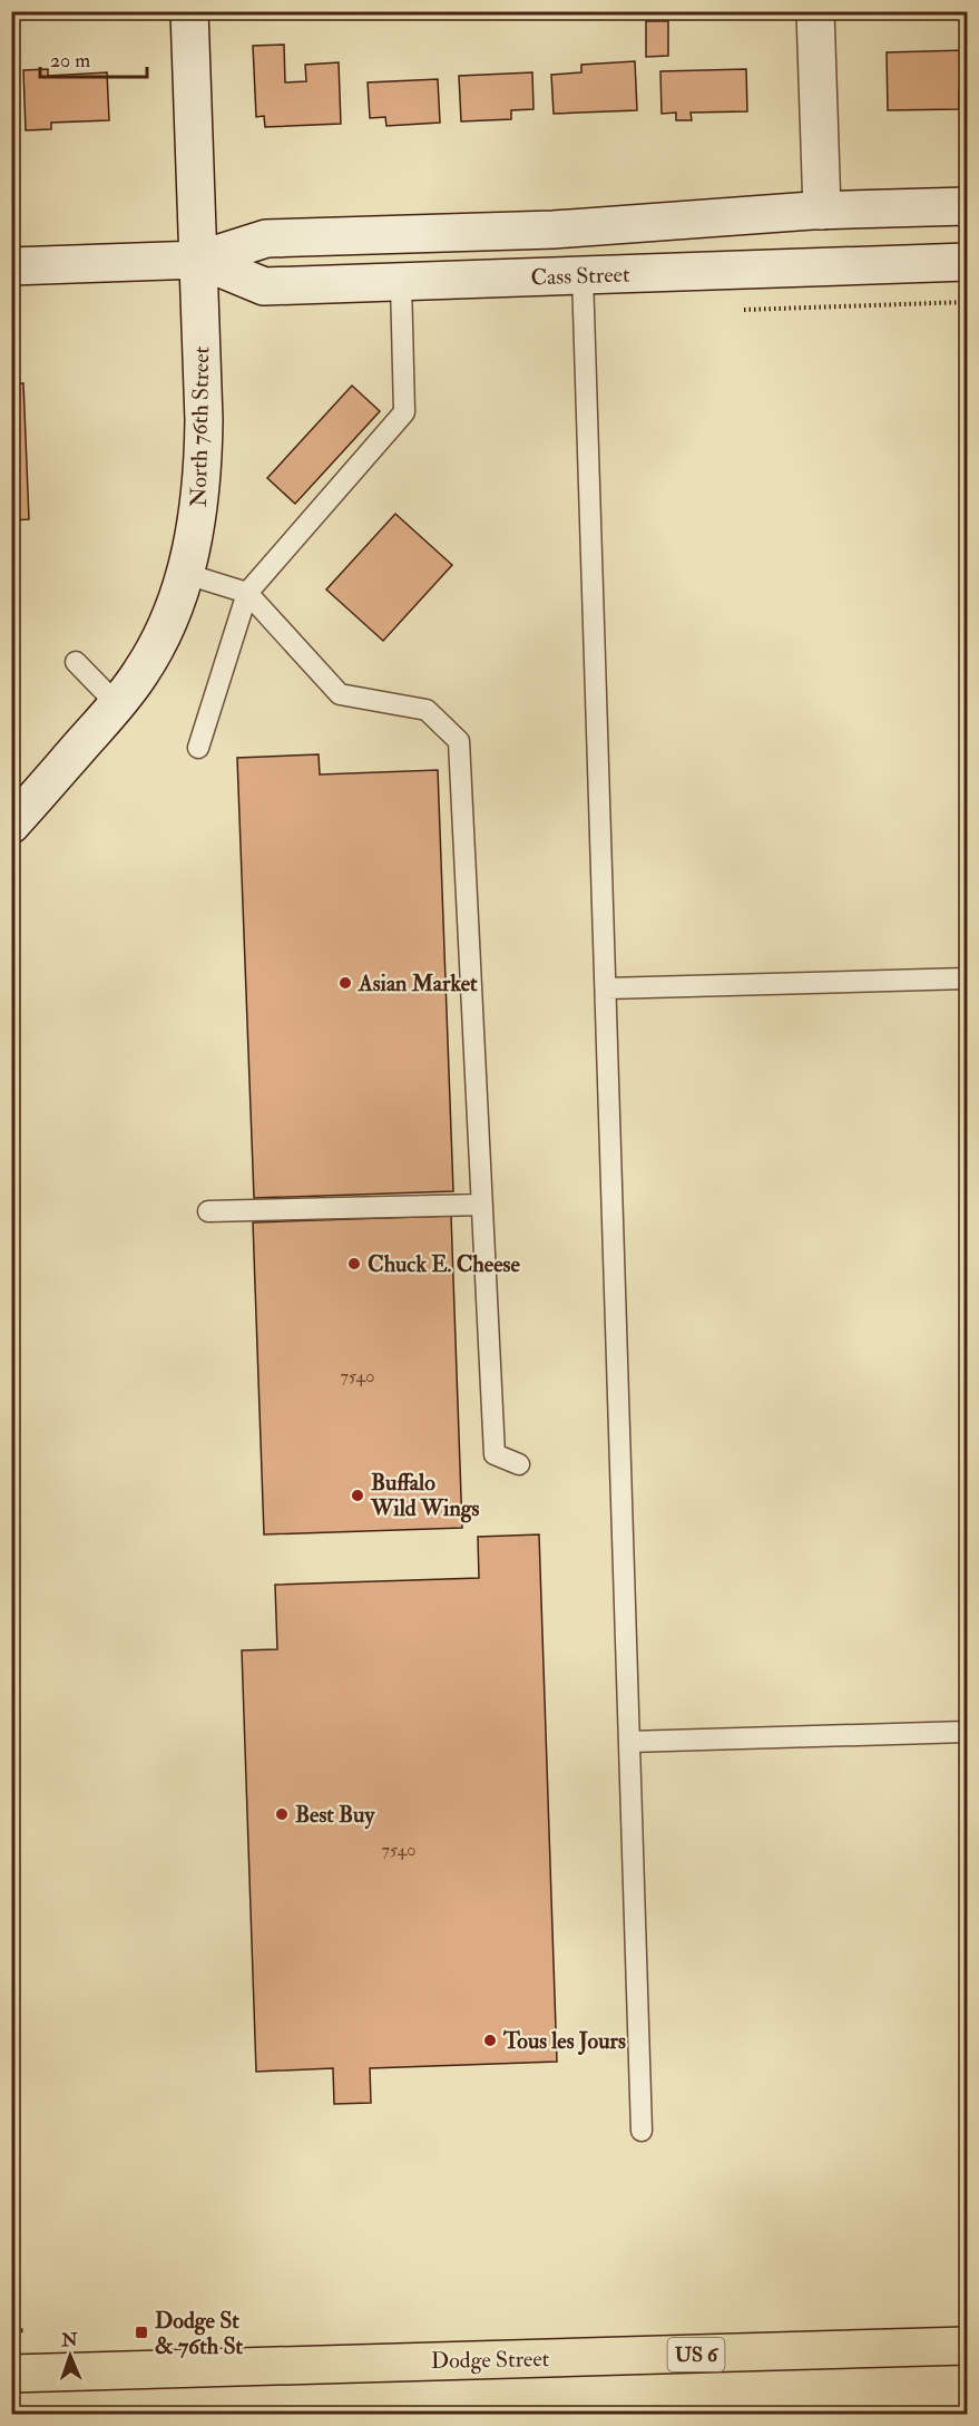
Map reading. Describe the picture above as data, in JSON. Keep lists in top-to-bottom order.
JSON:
{
  "streets": {
    "highway": ["US 6", "Dodge Street"],
    "main road": ["Cass Street", "North 76th Street"]
  },
  "crossings": [
    ["Cass Street", "North 76th Street"]
  ],
  "places": {
    "other": [
      "Asian Market",
      "Chuck E. Cheese",
      "Buffalo Wild Wings",
      "Best Buy",
      "Tous les Jours"
    ],
    "transit": ["Dodge St & 76th St"]
  },
  "house_numbers": ["7540", "7540"],
  "scale_bar": "20 m",
  "north": "top"
}
